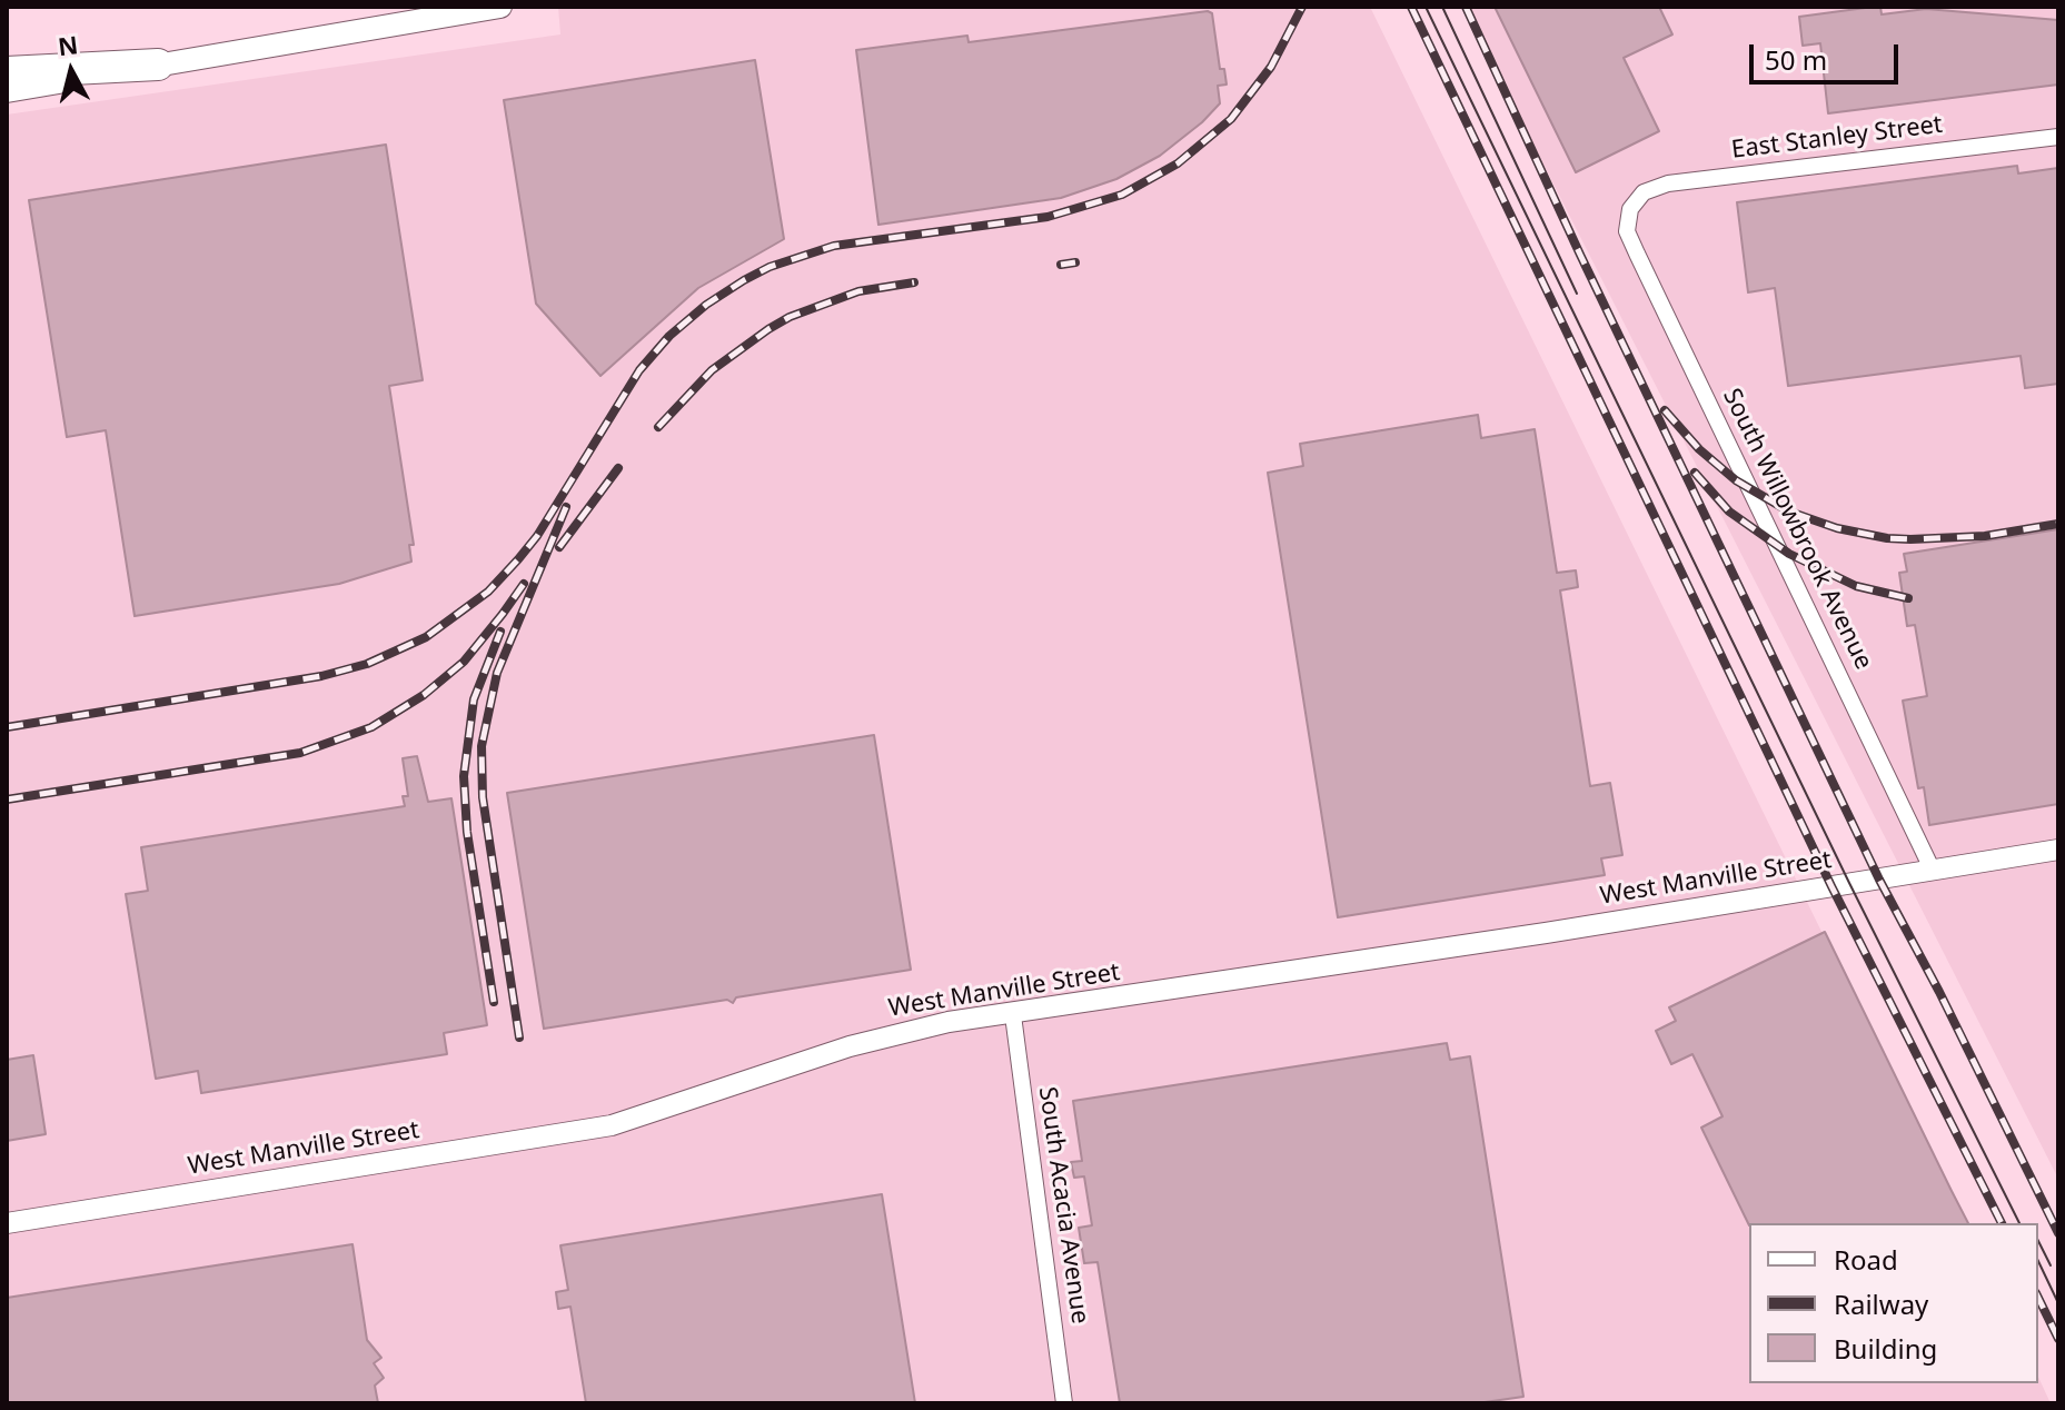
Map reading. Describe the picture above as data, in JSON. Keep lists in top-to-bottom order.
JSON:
{
  "streets": {
    "street": [
      "East Stanley Street",
      "South Willowbrook Avenue",
      "West Manville Street",
      "South Acacia Avenue"
    ]
  },
  "crossings": [
    ["East Stanley Street", "South Willowbrook Avenue"],
    ["South Willowbrook Avenue", "West Manville Street"],
    ["West Manville Street", "South Acacia Avenue"]
  ],
  "legend": ["Road", "Railway", "Building"],
  "scale_bar": "50 m",
  "north": "top"
}
